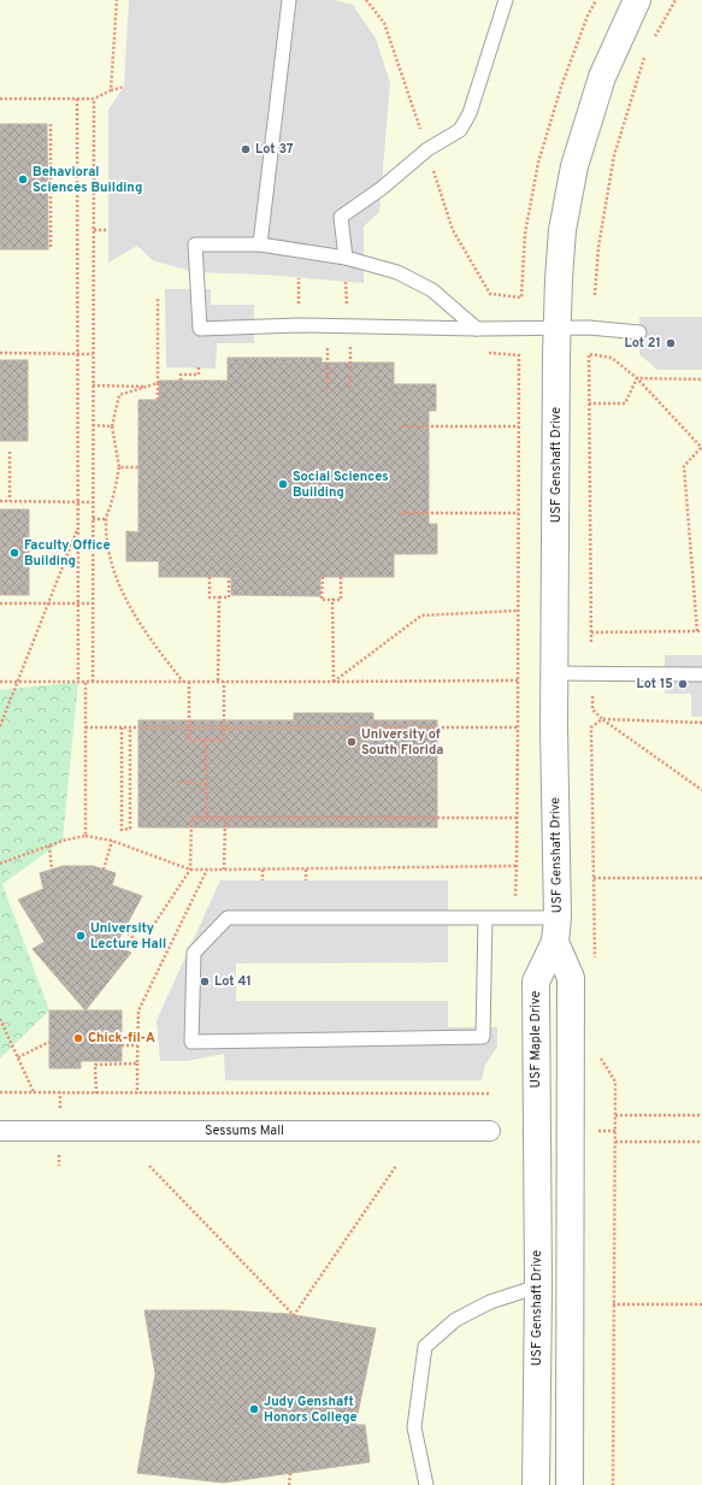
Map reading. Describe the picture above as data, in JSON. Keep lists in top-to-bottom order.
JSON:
{
  "streets": {
    "street": ["USF Genshaft Drive", "USF Maple Drive", "Sessums Mall"]
  },
  "crossings": [
    ["USF Genshaft Drive", "USF Maple Drive"]
  ],
  "places": [
    "Lot 37",
    "Behavioral Sciences Building",
    "Lot 21",
    "Social Sciences Building",
    "Faculty Office Building",
    "Lot 15",
    "University of South Florida",
    "University Lecture Hall",
    "Lot 41",
    "Chick-fil-A",
    "Judy Genshaft Honors College"
  ]
}
